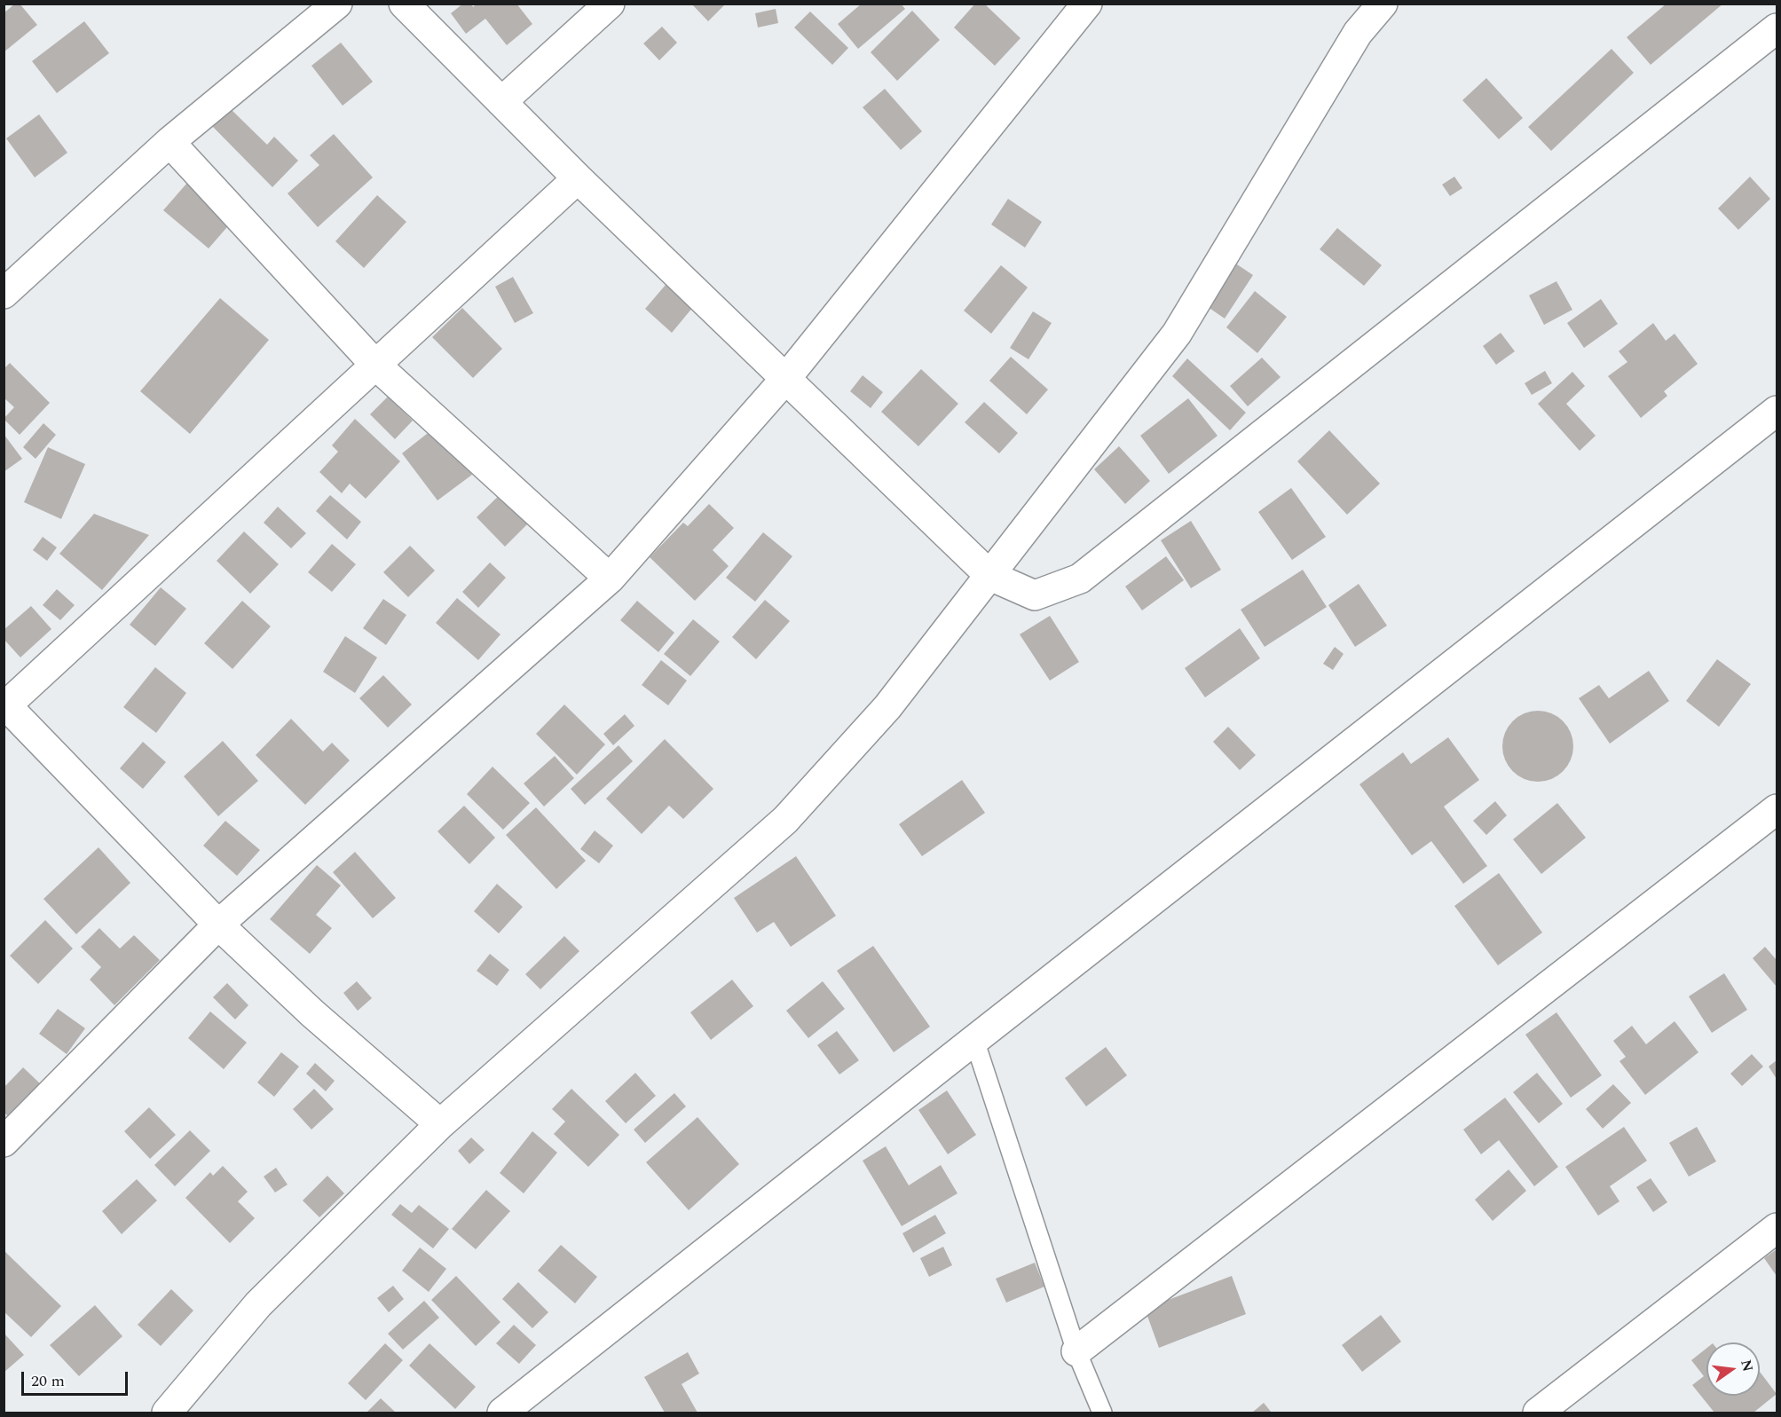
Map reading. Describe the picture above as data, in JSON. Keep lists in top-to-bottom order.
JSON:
{
  "scale_bar": "20 m",
  "north": "right"
}
